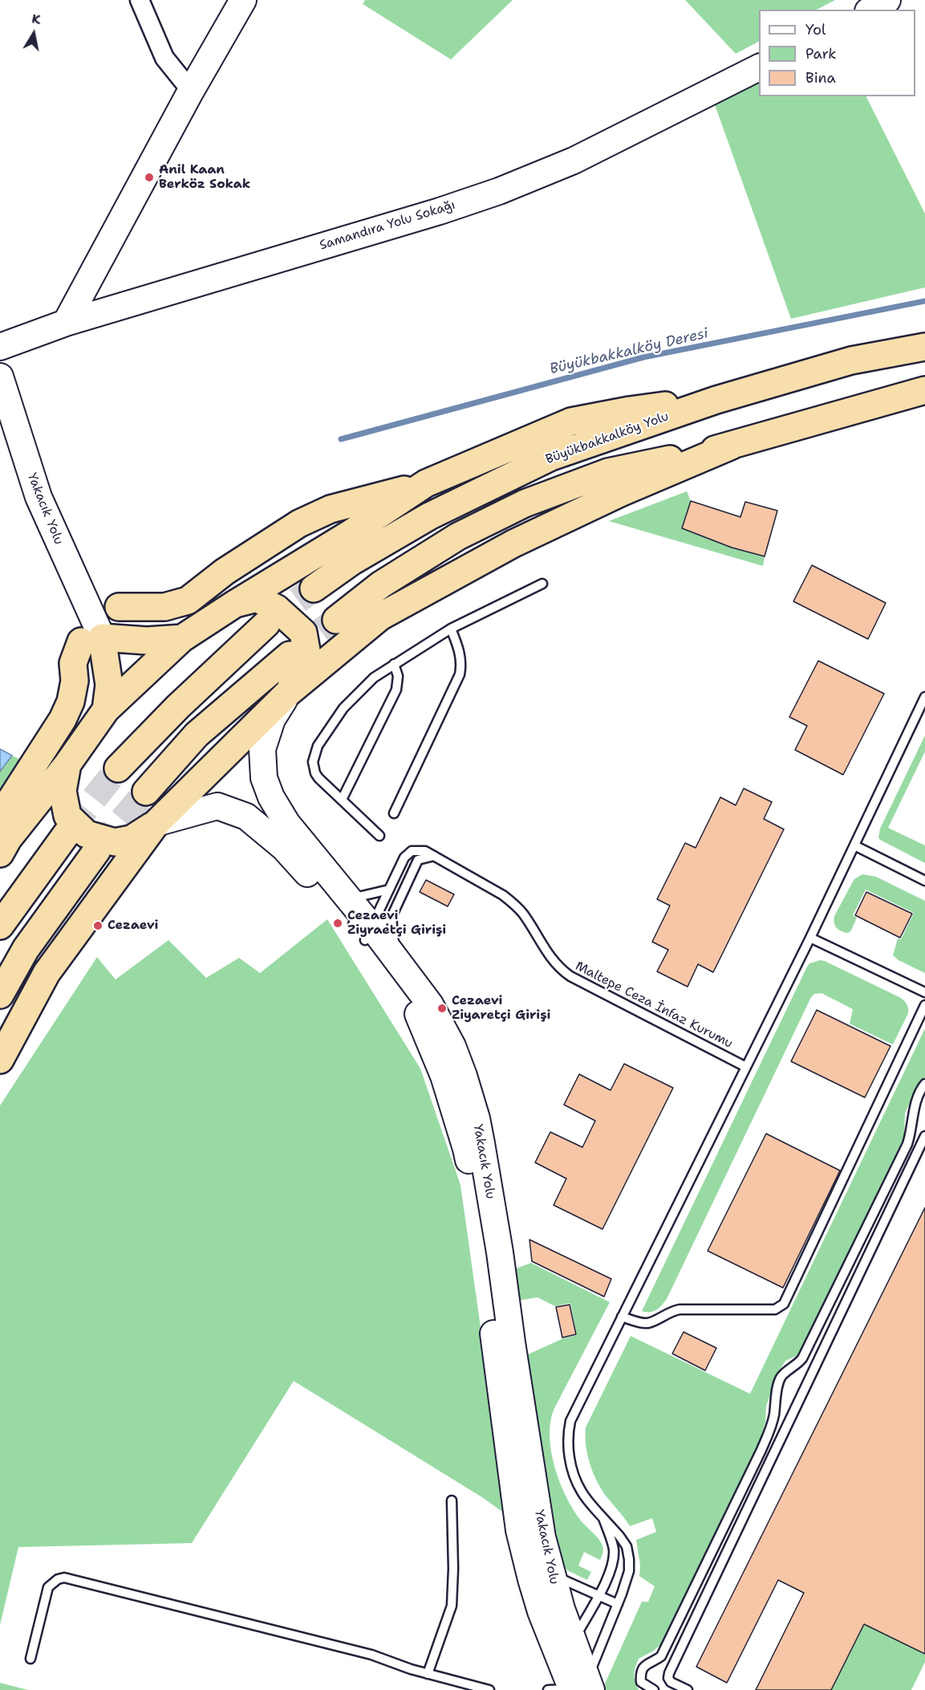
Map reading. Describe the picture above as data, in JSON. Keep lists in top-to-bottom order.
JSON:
{
  "streets": {
    "highway": ["Büyükbakkalköy Yolu"],
    "main road": ["Samandıra Yolu Sokağı", "Yakacık Yolu"],
    "lane": ["Maltepe Ceza İnfaz Kurumu"]
  },
  "crossings": [
    ["Yakacık Yolu", "Maltepe Ceza İnfaz Kurumu"]
  ],
  "water": ["Büyükbakkalköy Deresi"],
  "places": [
    "Anil Kaan Berköz Sokak",
    "Cezaevi Ziyraetçi Girişi",
    "Cezaevi",
    "Cezaevi Ziyaretçi Girişi"
  ],
  "legend": ["Yol", "Park", "Bina"],
  "north": "top"
}
